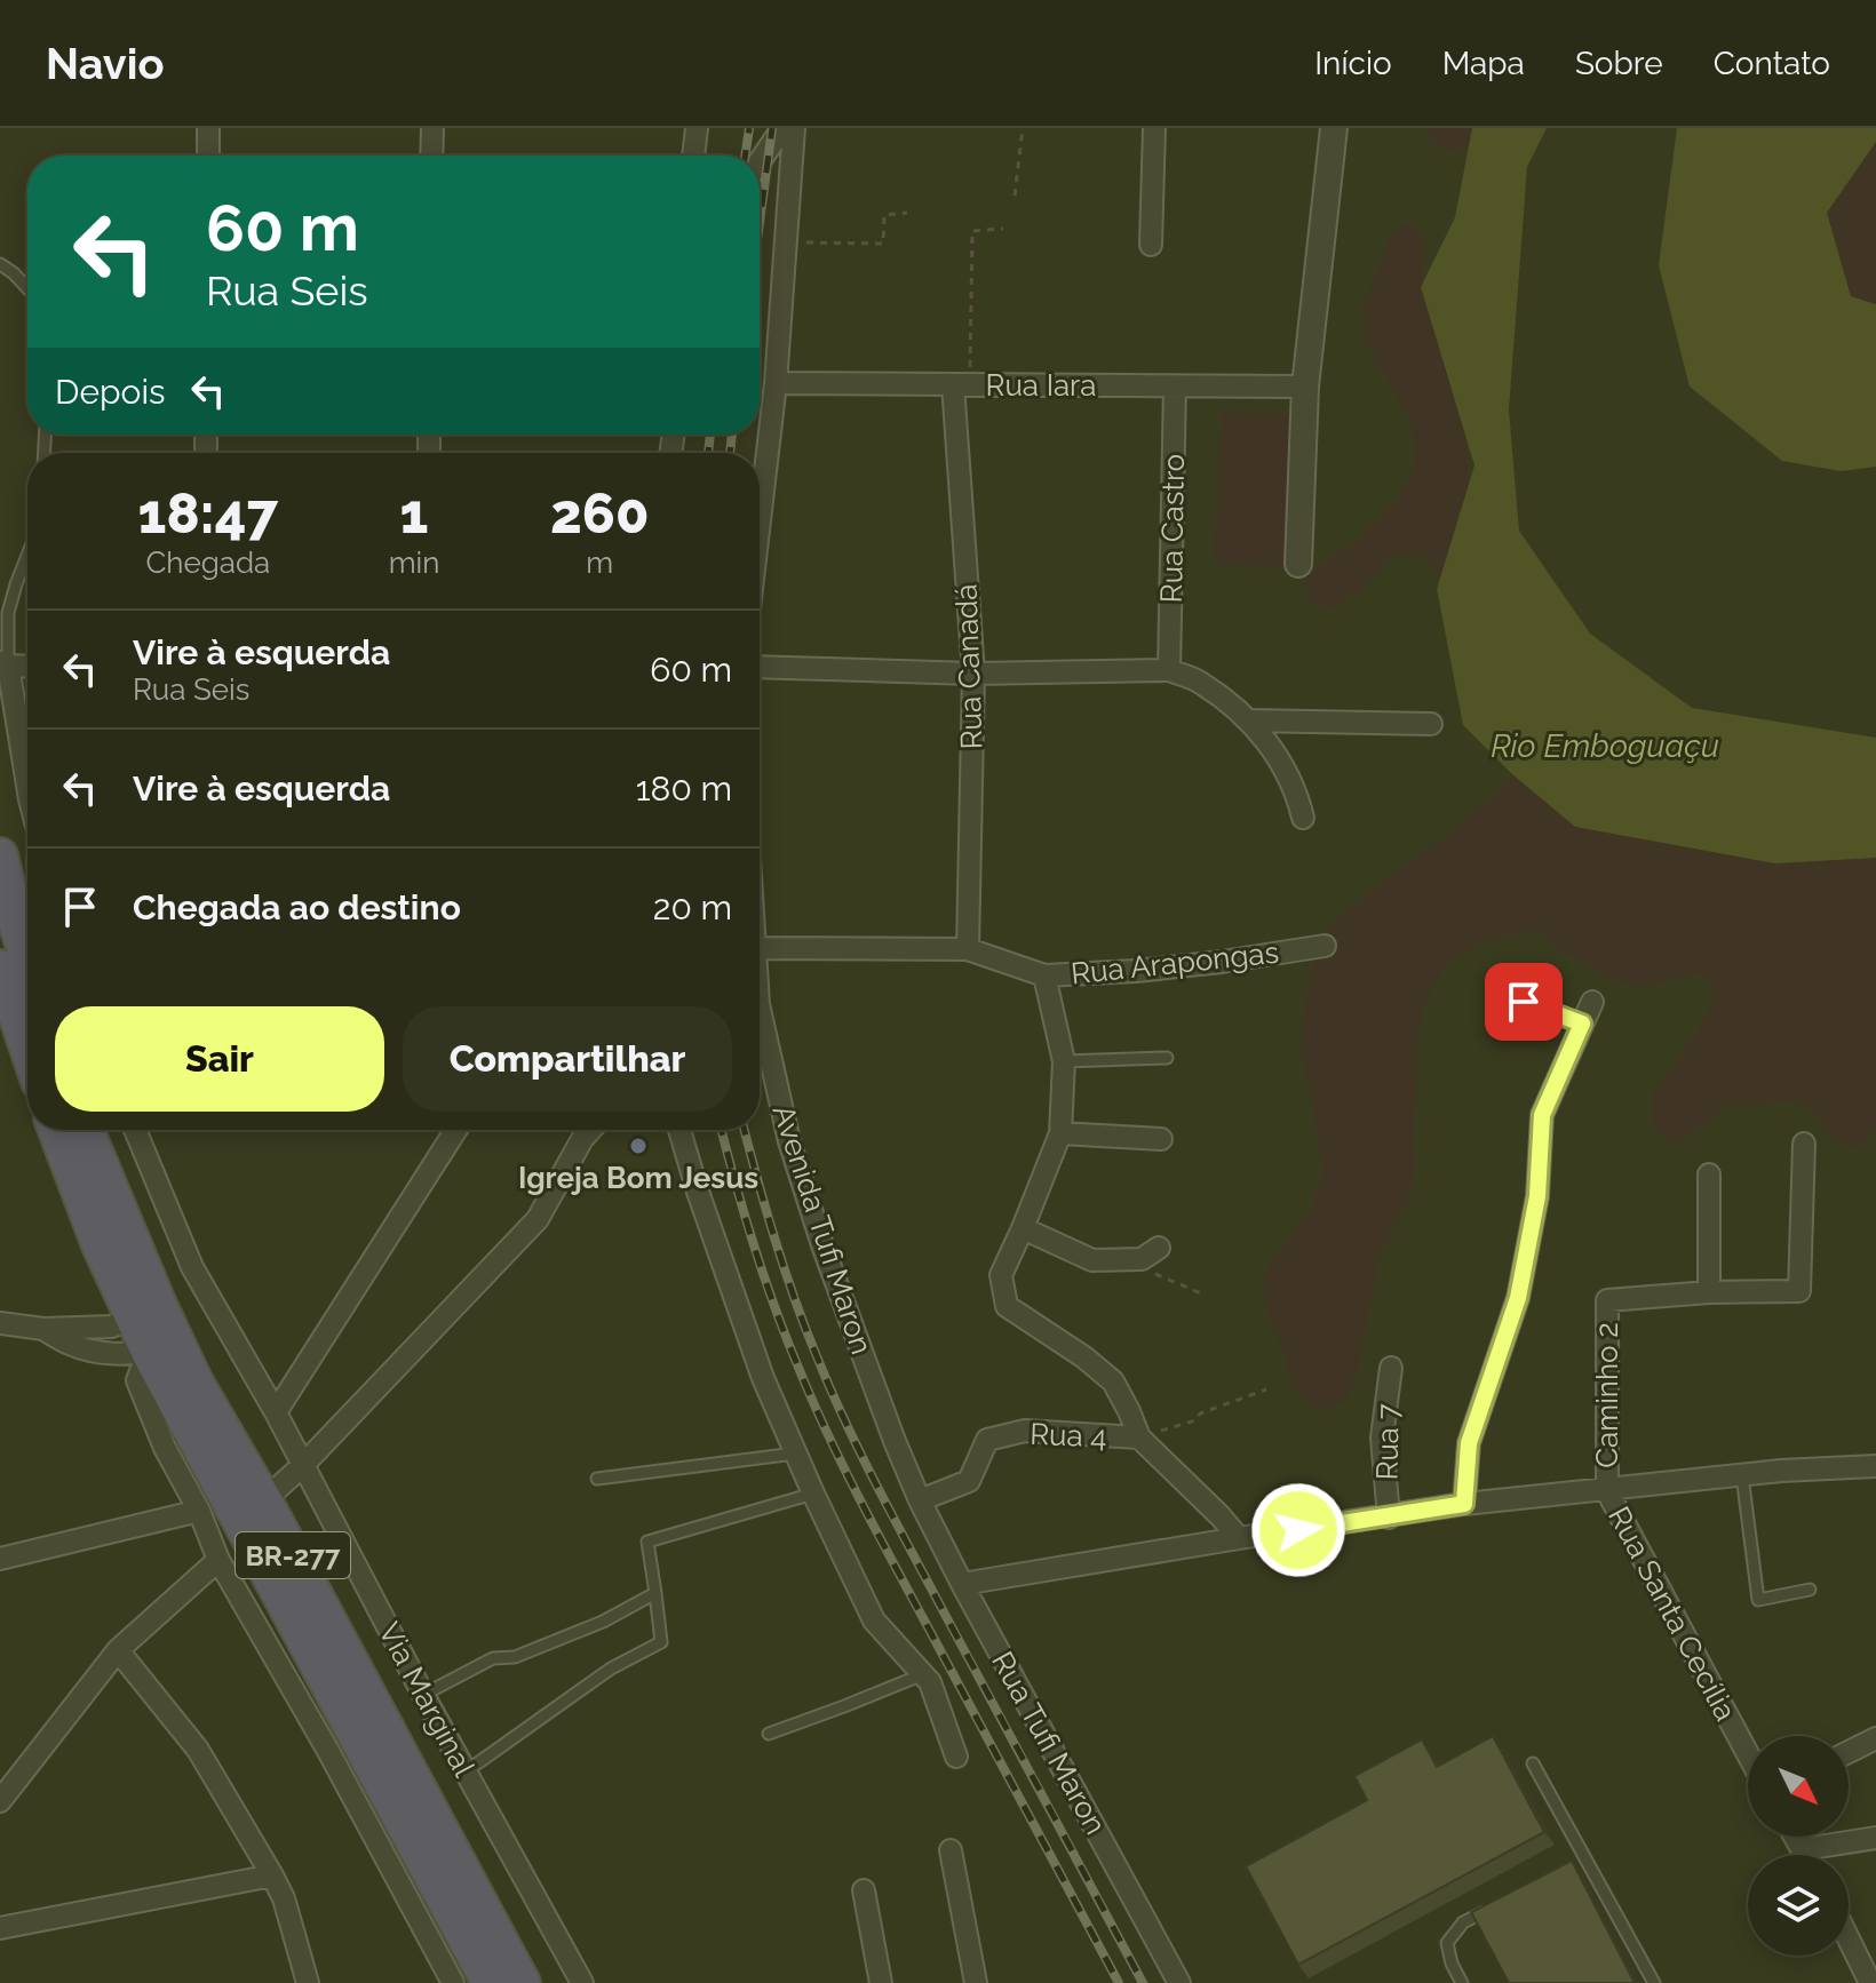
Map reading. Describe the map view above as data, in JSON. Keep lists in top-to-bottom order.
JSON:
{
  "streets": {
    "highway": ["BR-277"],
    "street": [
      "Rua Iara",
      "Rua Castro",
      "Rua Canadá",
      "Rua Arapongas",
      "Avenida Tufi Maron",
      "Caminho 2",
      "Rua 4",
      "Rua 7",
      "Rua Santa Cecília",
      "Via Marginal",
      "Rua Tufi Maron"
    ]
  },
  "crossings": [
    ["Rua Iara", "Rua Castro"],
    ["Rua Iara", "Rua Canadá"],
    ["Rua Canadá", "Rua Arapongas"],
    ["Avenida Tufi Maron", "Rua 4"],
    ["Avenida Tufi Maron", "Rua Tufi Maron"],
    ["Caminho 2", "Rua Santa Cecília"],
    ["Rua 4", "Rua Tufi Maron"]
  ],
  "water": ["Rio Emboguaçu"],
  "places": ["Igreja Bom Jesus"],
  "north": "bottom right",
  "page": {
    "header": "Navio",
    "nav": [
      "Início",
      "Mapa",
      "Sobre",
      "Contato"
    ],
    "turn": ["60 m", "Rua Seis"],
    "then": "Depois",
    "eta": [
      "18:47",
      "Chegada",
      "1",
      "min",
      "260",
      "m"
    ],
    "list": [
      {
        "name": "Vire à esquerda",
        "note": "Rua Seis",
        "value": "60 m"
      },
      {
        "name": "Vire à esquerda",
        "value": "180 m"
      },
      {
        "name": "Chegada ao destino",
        "value": "20 m"
      }
    ],
    "buttons": ["Sair", "Compartilhar"]
  }
}
